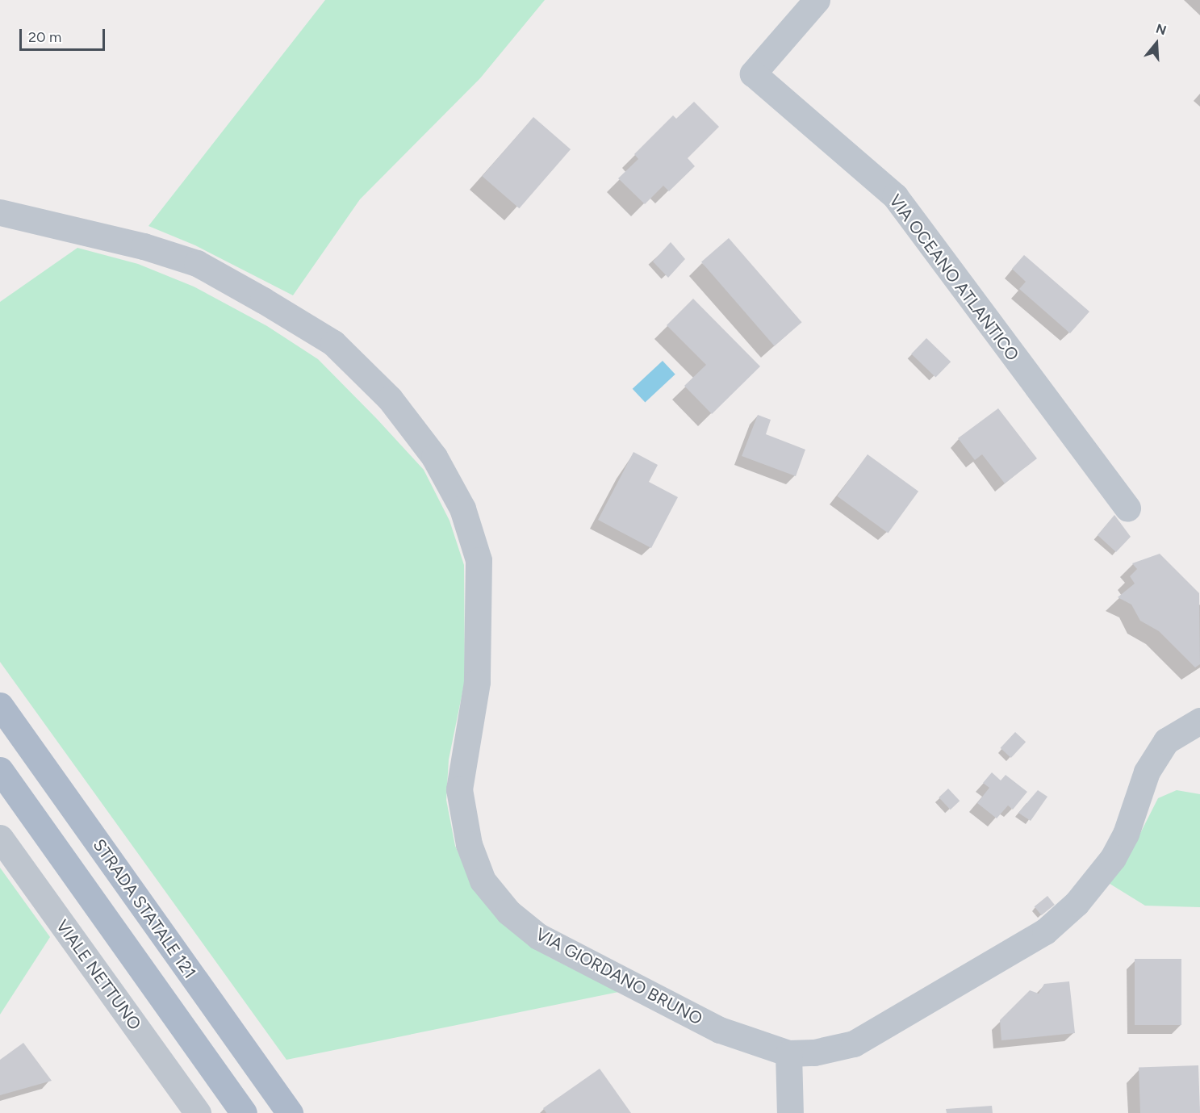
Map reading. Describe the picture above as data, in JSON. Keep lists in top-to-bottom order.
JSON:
{
  "streets": {
    "main road": ["STRADA STATALE 121"],
    "street": ["VIA OCEANO ATLANTICO", "VIALE NETTUNO", "VIA GIORDANO BRUNO"]
  },
  "scale_bar": "20 m",
  "north": "top"
}
